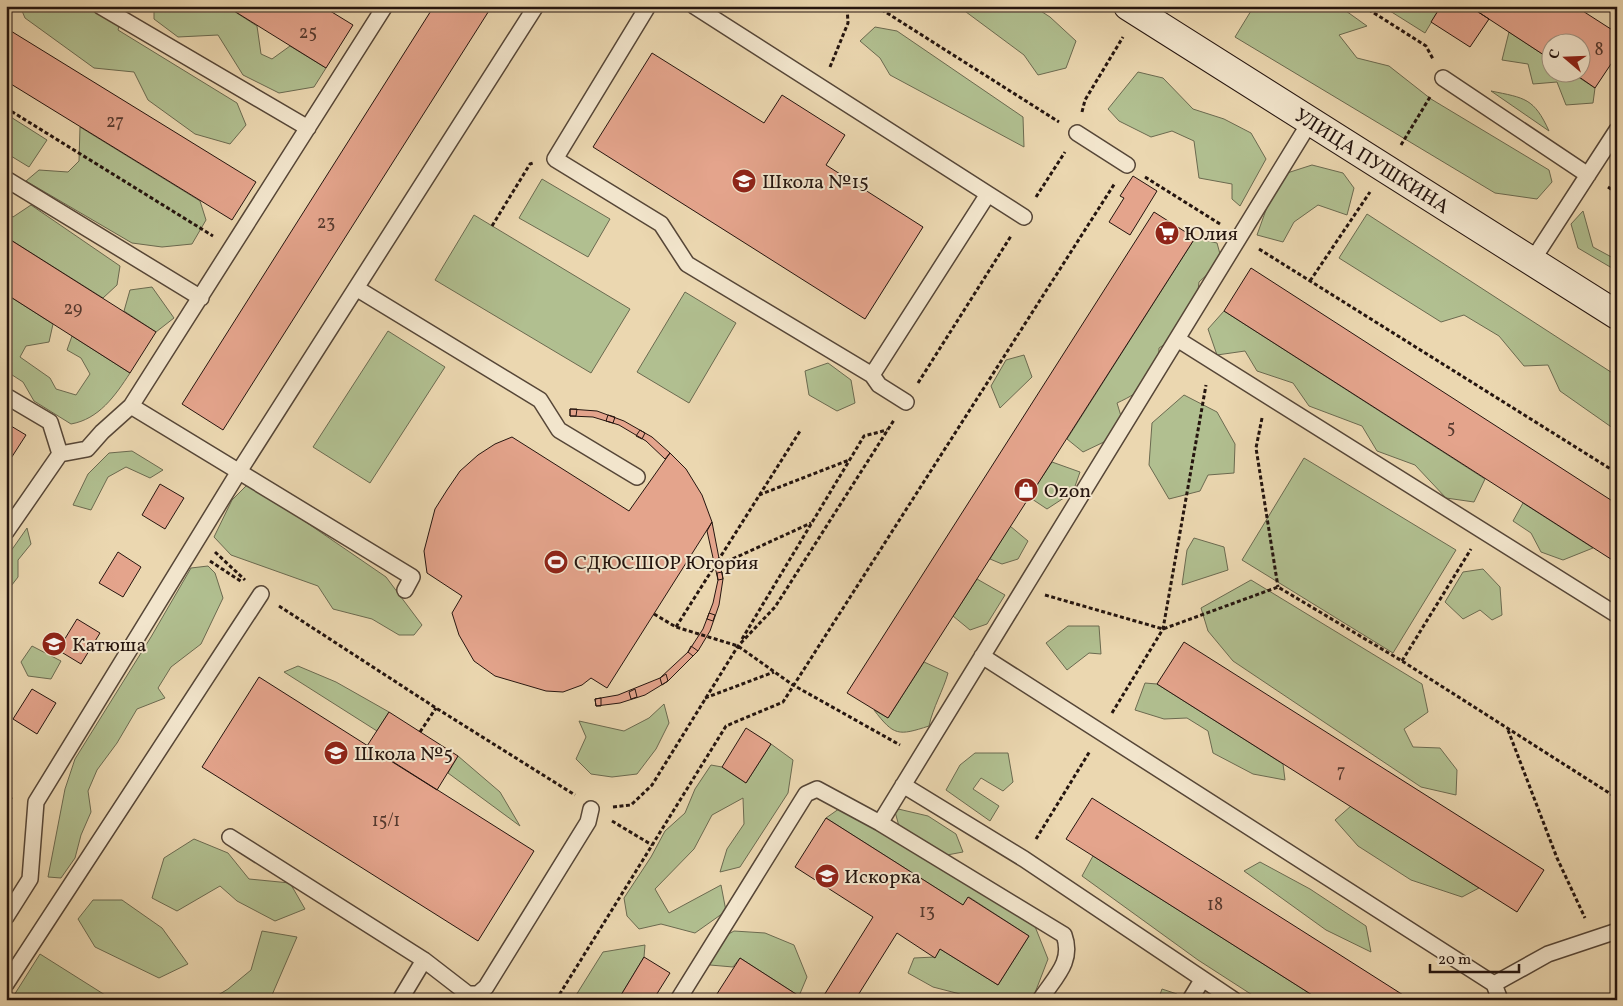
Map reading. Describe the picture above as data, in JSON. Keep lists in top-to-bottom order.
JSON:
{
  "streets": {
    "street": ["УЛИЦА ПУШКИНА"]
  },
  "places": {
    "school or university": [
      "Школа №15",
      "Катюша",
      "Школа №5",
      "Искорка"
    ],
    "supermarket": ["Юлия"],
    "shop": ["Ozon"],
    "sports": ["СДЮСШОР Югория"]
  },
  "house_numbers": [
    "25",
    "8",
    "27",
    "23",
    "29",
    "5",
    "7",
    "15/1",
    "18",
    "13"
  ],
  "scale_bar": "20 m",
  "north": "left"
}
